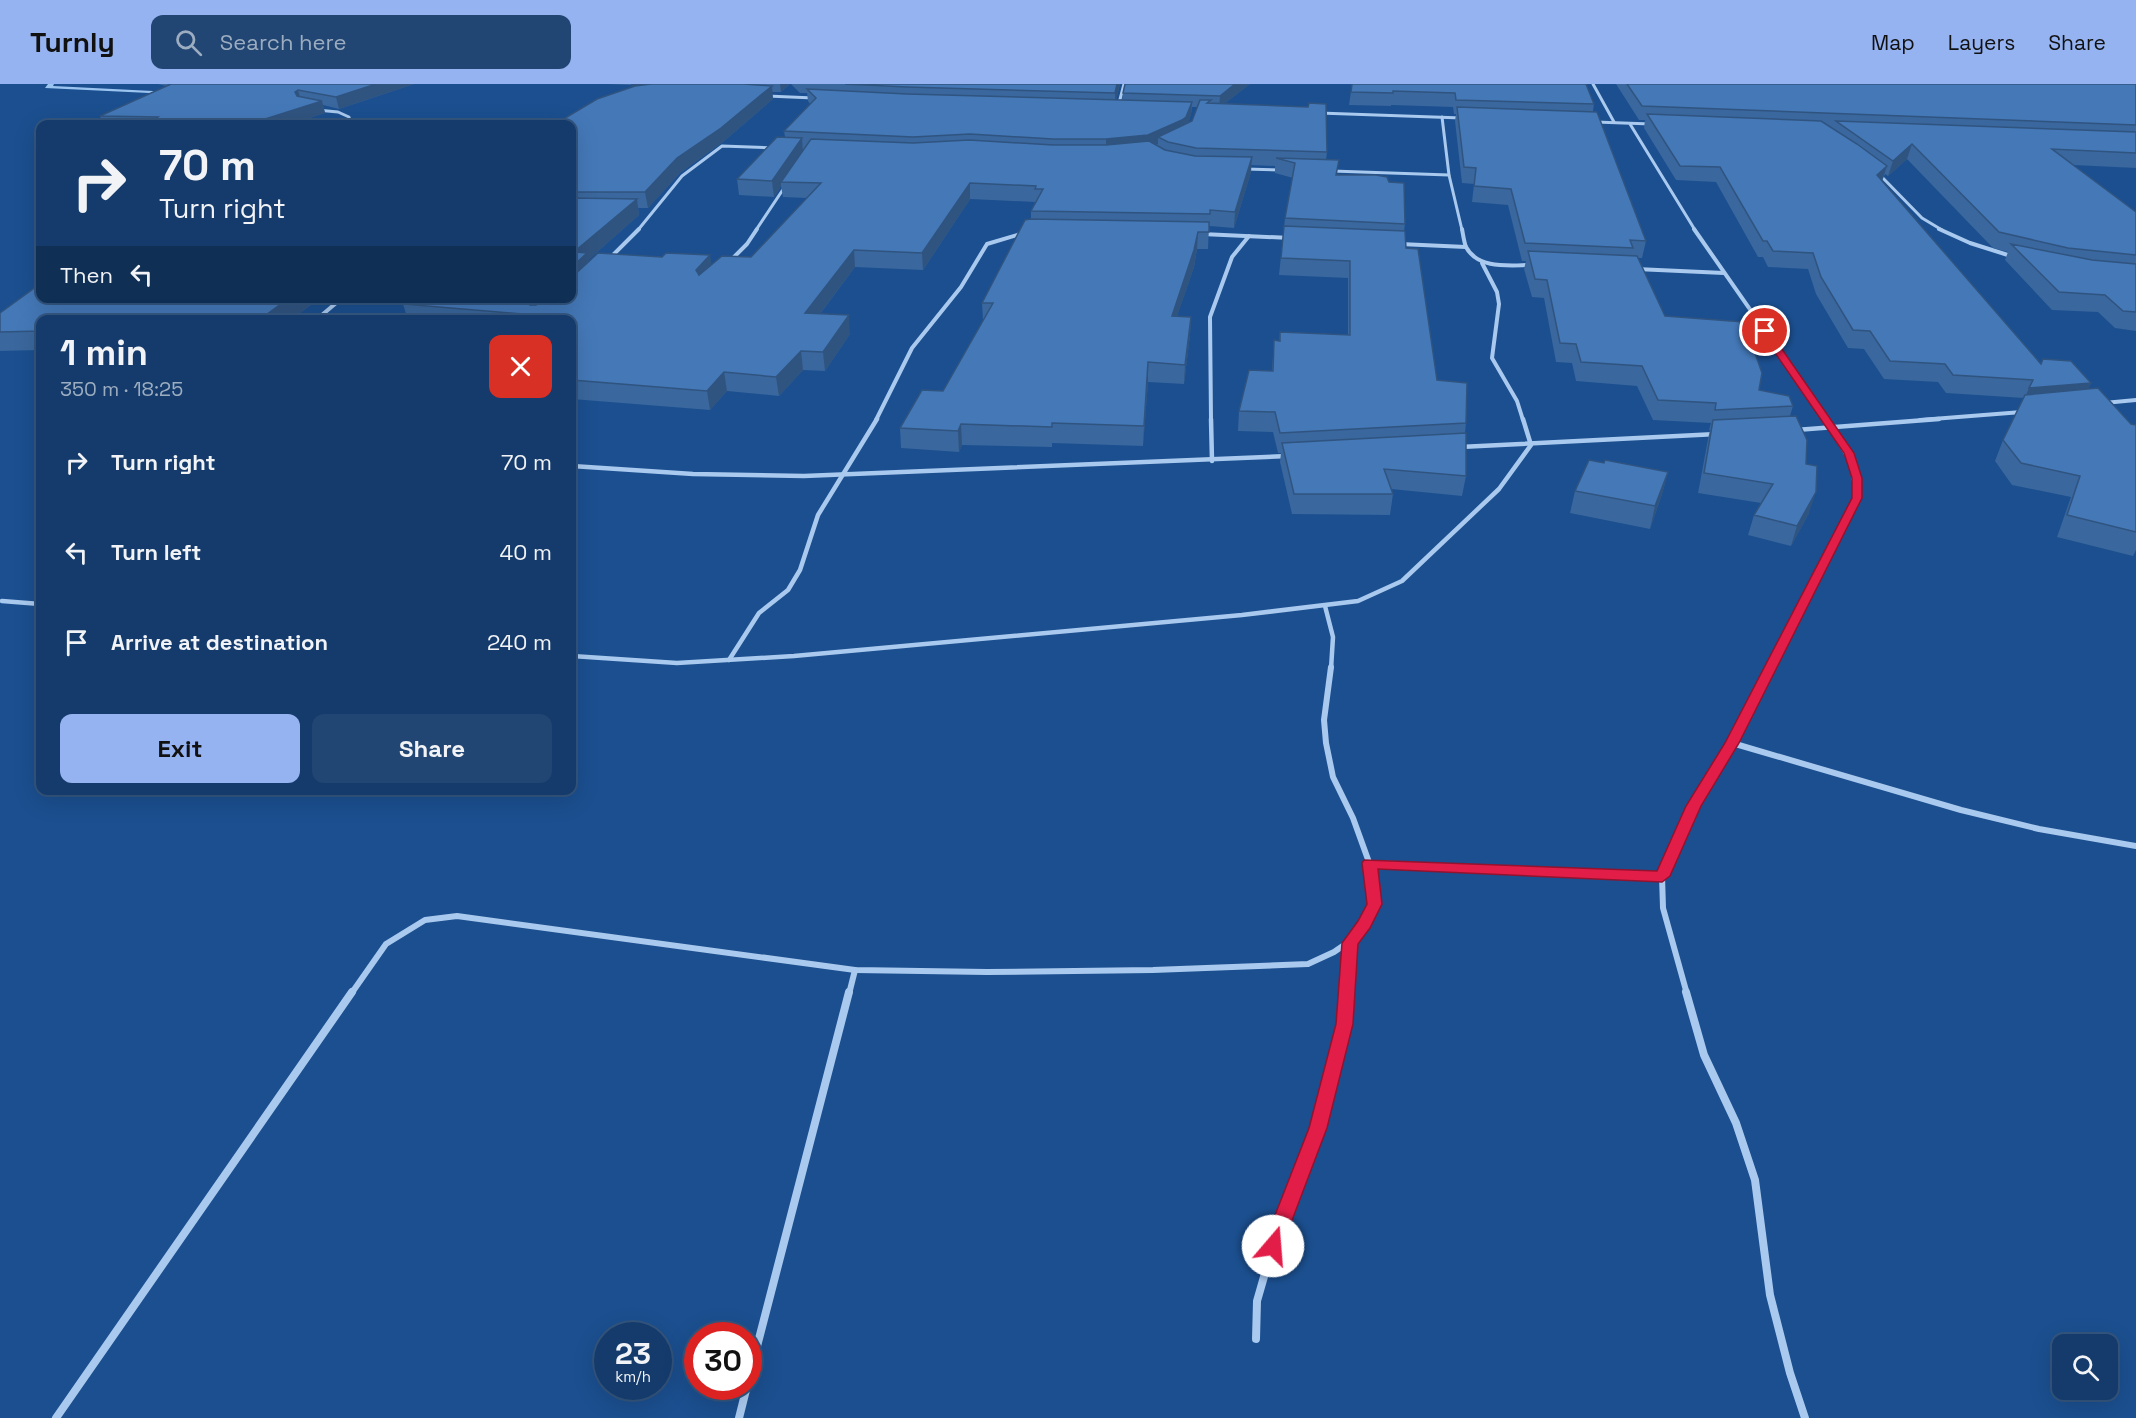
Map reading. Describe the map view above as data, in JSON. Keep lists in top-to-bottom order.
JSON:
{
  "page": {
    "header": "Turnly",
    "search": "Search here",
    "nav": ["Map", "Layers", "Share"],
    "turn": ["70 m", "Turn right"],
    "then": "Then",
    "heading": ["1 min", "350 m · 18:25"],
    "list": [
      {
        "name": "Turn right",
        "value": "70 m"
      },
      {
        "name": "Turn left",
        "value": "40 m"
      },
      {
        "name": "Arrive at destination",
        "value": "240 m"
      }
    ],
    "buttons": ["Exit", "Share"],
    "speed": "23 km/h",
    "limit": "30"
  }
}
